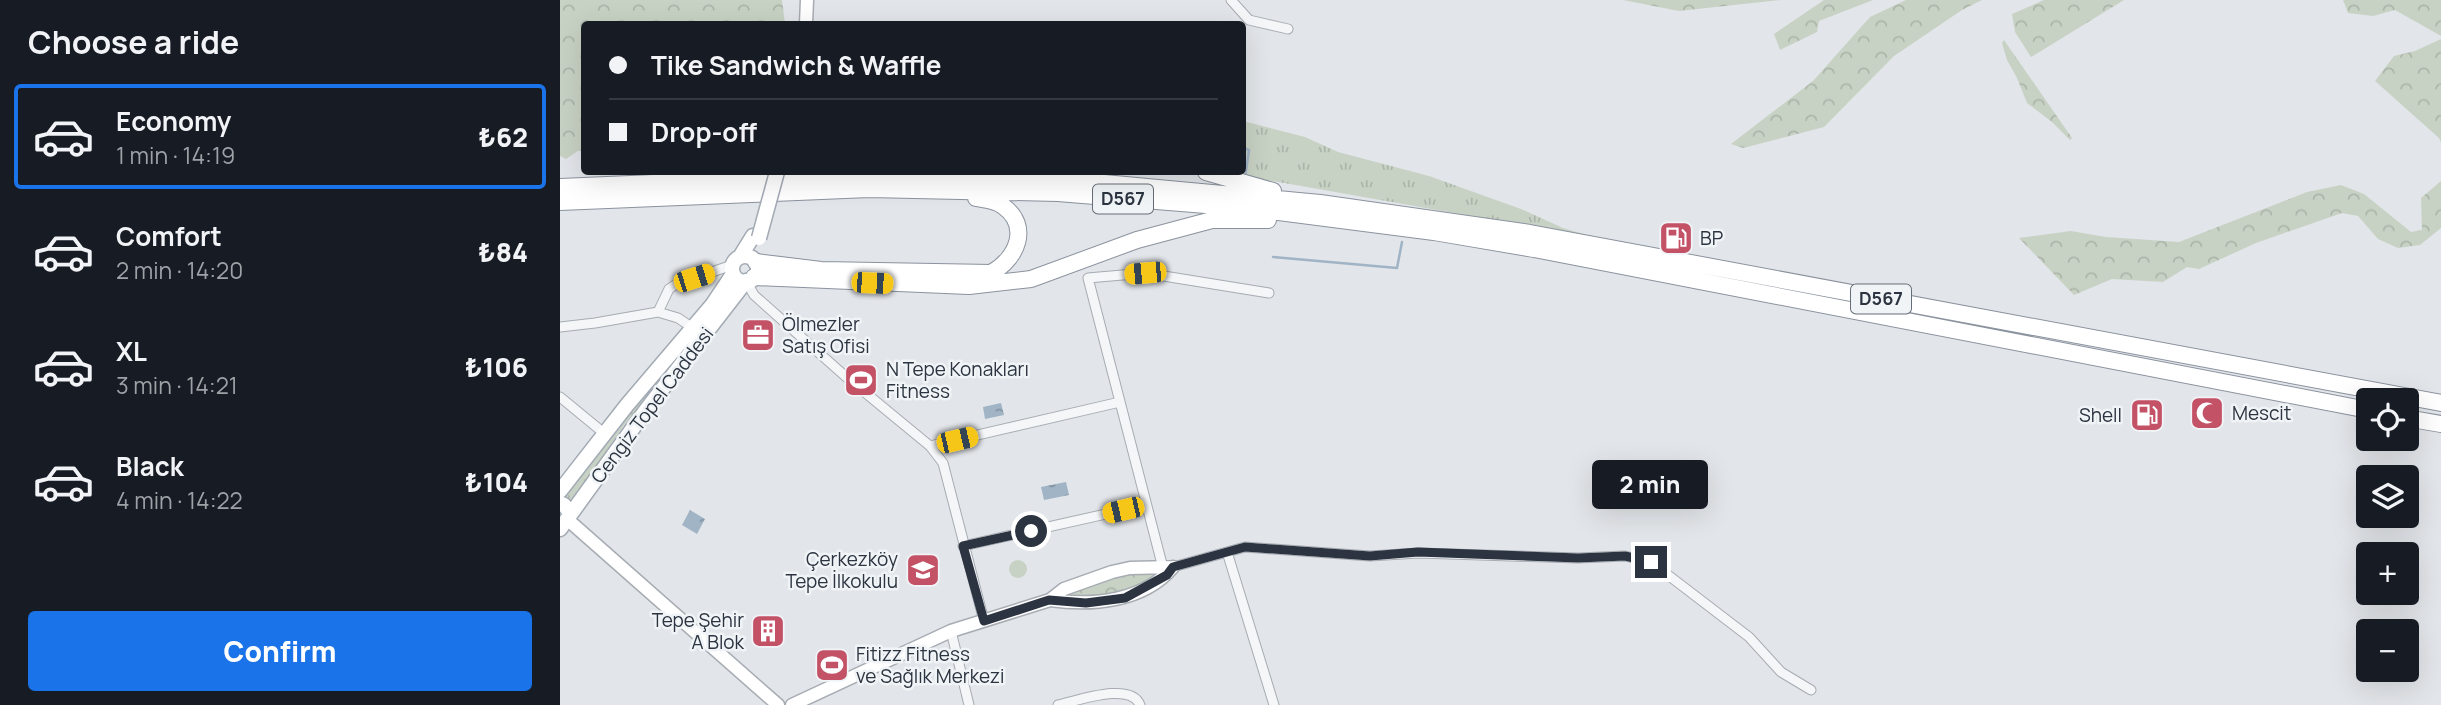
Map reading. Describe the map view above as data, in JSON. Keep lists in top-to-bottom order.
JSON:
{
  "streets": {
    "highway": ["D567"],
    "main road": ["Cengiz Topel Caddesi"]
  },
  "places": {
    "fuel station": ["BP", "Shell"],
    "office": ["Ölmezler Satış Ofisi"],
    "sports": ["N Tepe Konakları Fitness", "Fitizz Fitness ve Sağlık Merkezi"],
    "mosque": ["Mescit"],
    "school or university": ["Çerkezköy Tepe İlkokulu"],
    "building": ["Tepe Şehir A Blok"]
  },
  "page": {
    "heading": "Choose a ride",
    "banner": ["Tike Sandwich & Waffle", "Drop-off"],
    "list": [
      {
        "name": "Economy",
        "note": "1 min · 14:19",
        "value": "₺62"
      },
      {
        "name": "Comfort",
        "note": "2 min · 14:20",
        "value": "₺84"
      },
      {
        "name": "XL",
        "note": "3 min · 14:21",
        "value": "₺106"
      },
      {
        "name": "Black",
        "note": "4 min · 14:22",
        "value": "₺104"
      }
    ],
    "map_buttons": ["+", "−"],
    "bubble": "2 min",
    "buttons": "Confirm"
  }
}
